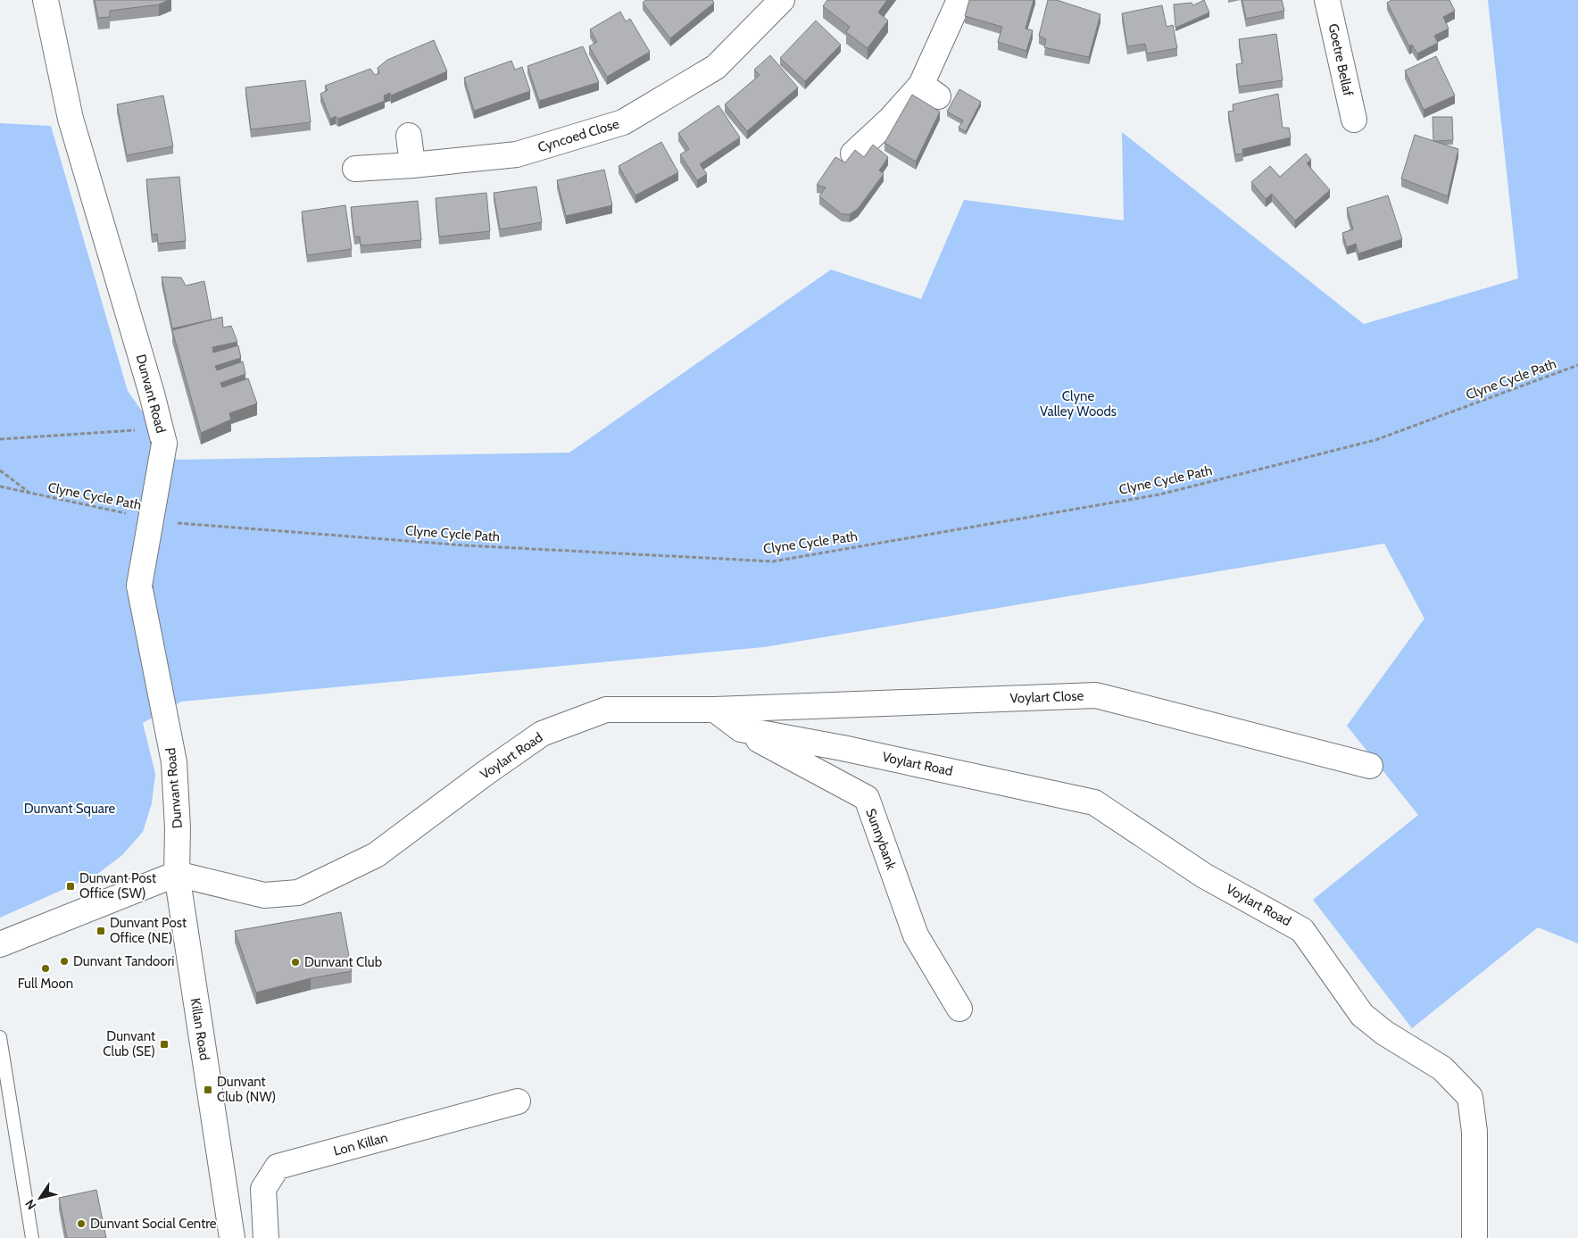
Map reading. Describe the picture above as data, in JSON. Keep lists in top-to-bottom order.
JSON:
{
  "streets": {
    "street": [
      "Goetre Bellaf",
      "Cyncoed Close",
      "Dunvant Road",
      "Voylart Close",
      "Voylart Road",
      "Sunnybank",
      "Killan Road",
      "Lon Killan"
    ],
    "path": ["Clyne Cycle Path"]
  },
  "crossings": [
    ["Dunvant Road", "Voylart Road"],
    ["Dunvant Road", "Killan Road"],
    ["Voylart Close", "Voylart Road"],
    ["Voylart Road", "Sunnybank"],
    ["Voylart Road", "Killan Road"]
  ],
  "parks": ["Clyne Valley Woods", "Dunvant Square"],
  "places": {
    "transit": [
      "Dunvant Post Office (SW)",
      "Dunvant Post Office (NE)",
      "Dunvant Club (SE)",
      "Dunvant Club (NW)"
    ],
    "other": [
      "Dunvant Tandoori",
      "Dunvant Club",
      "Full Moon",
      "Dunvant Social Centre"
    ]
  },
  "north": "bottom left"
}
